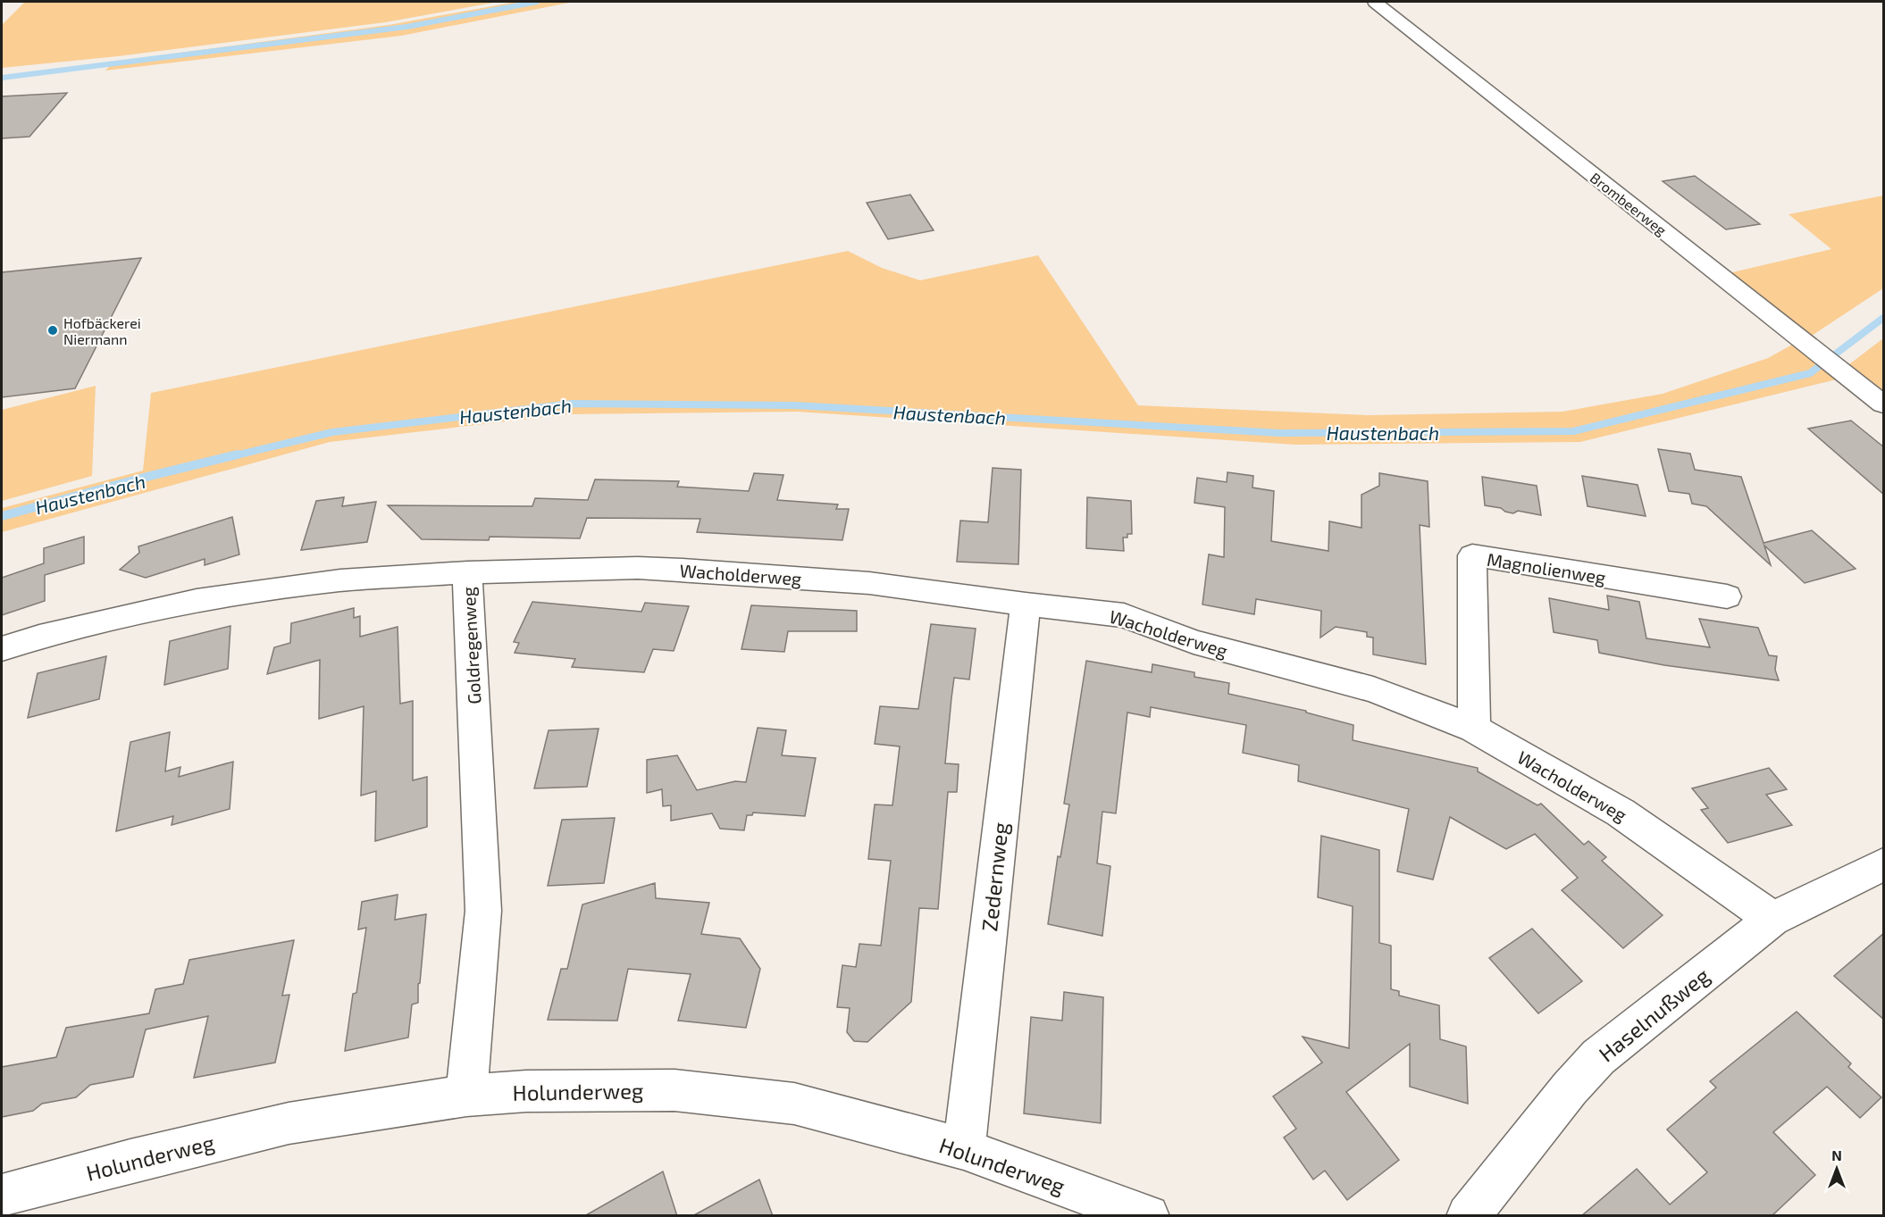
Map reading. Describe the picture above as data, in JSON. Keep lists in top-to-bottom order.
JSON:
{
  "streets": {
    "street": [
      "Brombeerweg",
      "Magnolienweg",
      "Wacholderweg",
      "Goldregenweg",
      "Zedernweg",
      "Haselnußweg",
      "Holunderweg"
    ]
  },
  "crossings": [
    ["Magnolienweg", "Wacholderweg"],
    ["Wacholderweg", "Goldregenweg"],
    ["Wacholderweg", "Zedernweg"],
    ["Wacholderweg", "Haselnußweg"],
    ["Goldregenweg", "Holunderweg"],
    ["Zedernweg", "Holunderweg"]
  ],
  "water": ["Haustenbach"],
  "places": ["Hofbäckerei Niermann"],
  "north": "top"
}
